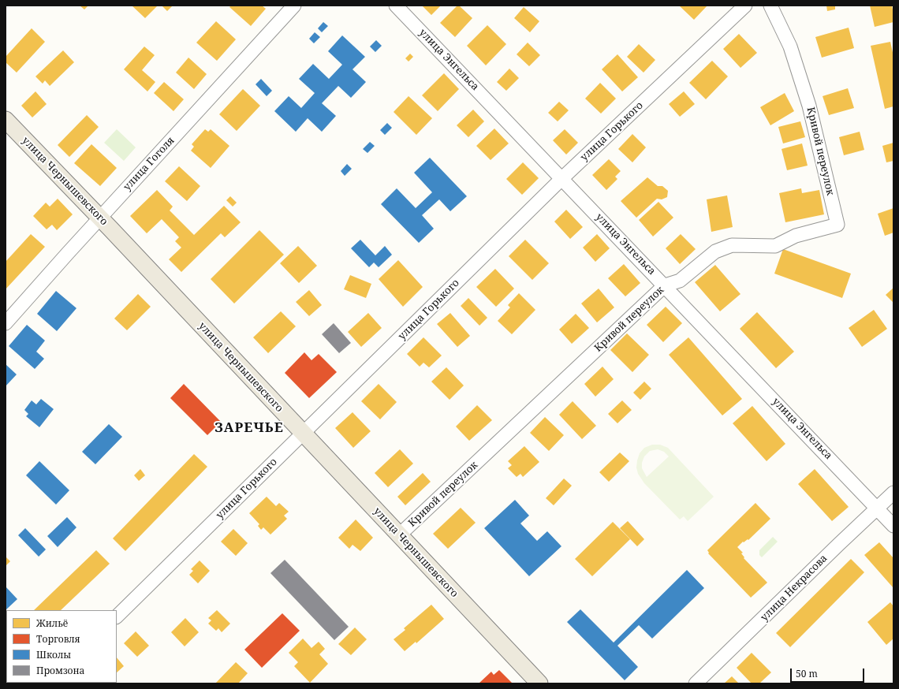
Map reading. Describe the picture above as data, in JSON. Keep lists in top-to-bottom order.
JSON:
{
  "streets": {
    "main road": ["улица Чернышевского"],
    "street": [
      "улица Энгельса",
      "улица Горького",
      "Кривой переулок",
      "улица Гоголя",
      "улица Некрасова"
    ]
  },
  "crossings": [
    ["улица Энгельса", "улица Горького"],
    ["улица Энгельса", "Кривой переулок"],
    ["улица Энгельса", "улица Некрасова"],
    ["улица Горького", "улица Чернышевского"],
    ["Кривой переулок", "улица Чернышевского"],
    ["улица Гоголя", "улица Чернышевского"]
  ],
  "districts": ["ЗАРЕЧЬЕ"],
  "legend": [
    "Жильё",
    "Торговля",
    "Школы",
    "Промзона"
  ],
  "scale_bar": "50 m"
}
